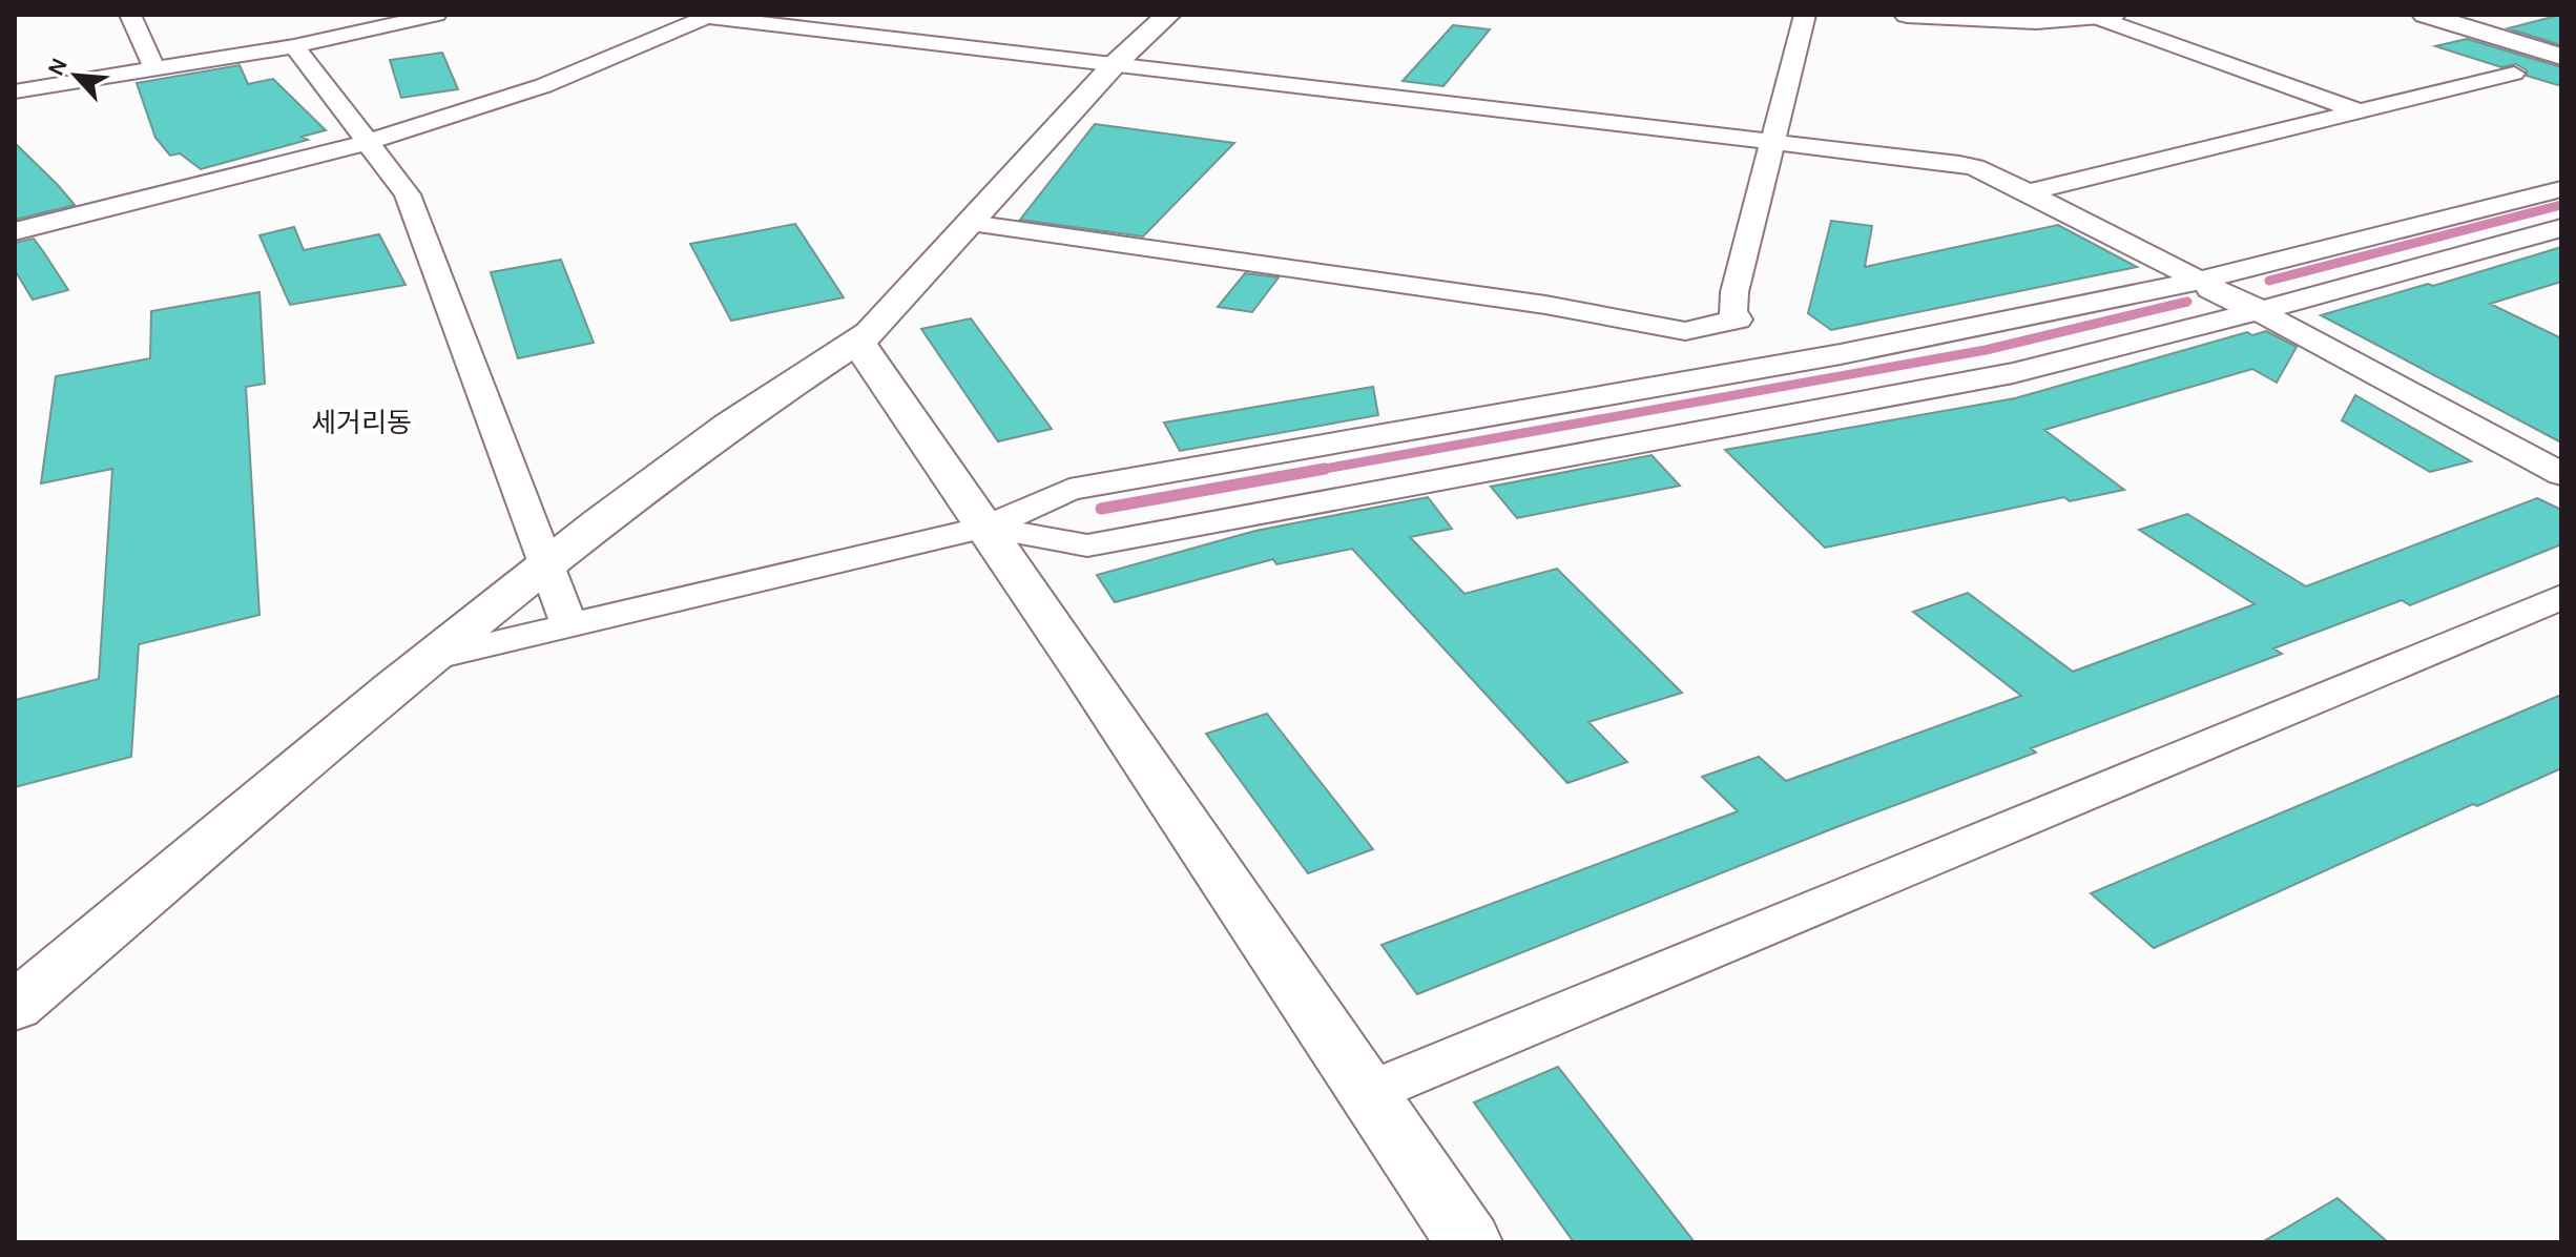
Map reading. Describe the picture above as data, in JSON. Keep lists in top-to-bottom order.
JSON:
{
  "districts": ["세거리동"],
  "north": "top left"
}
